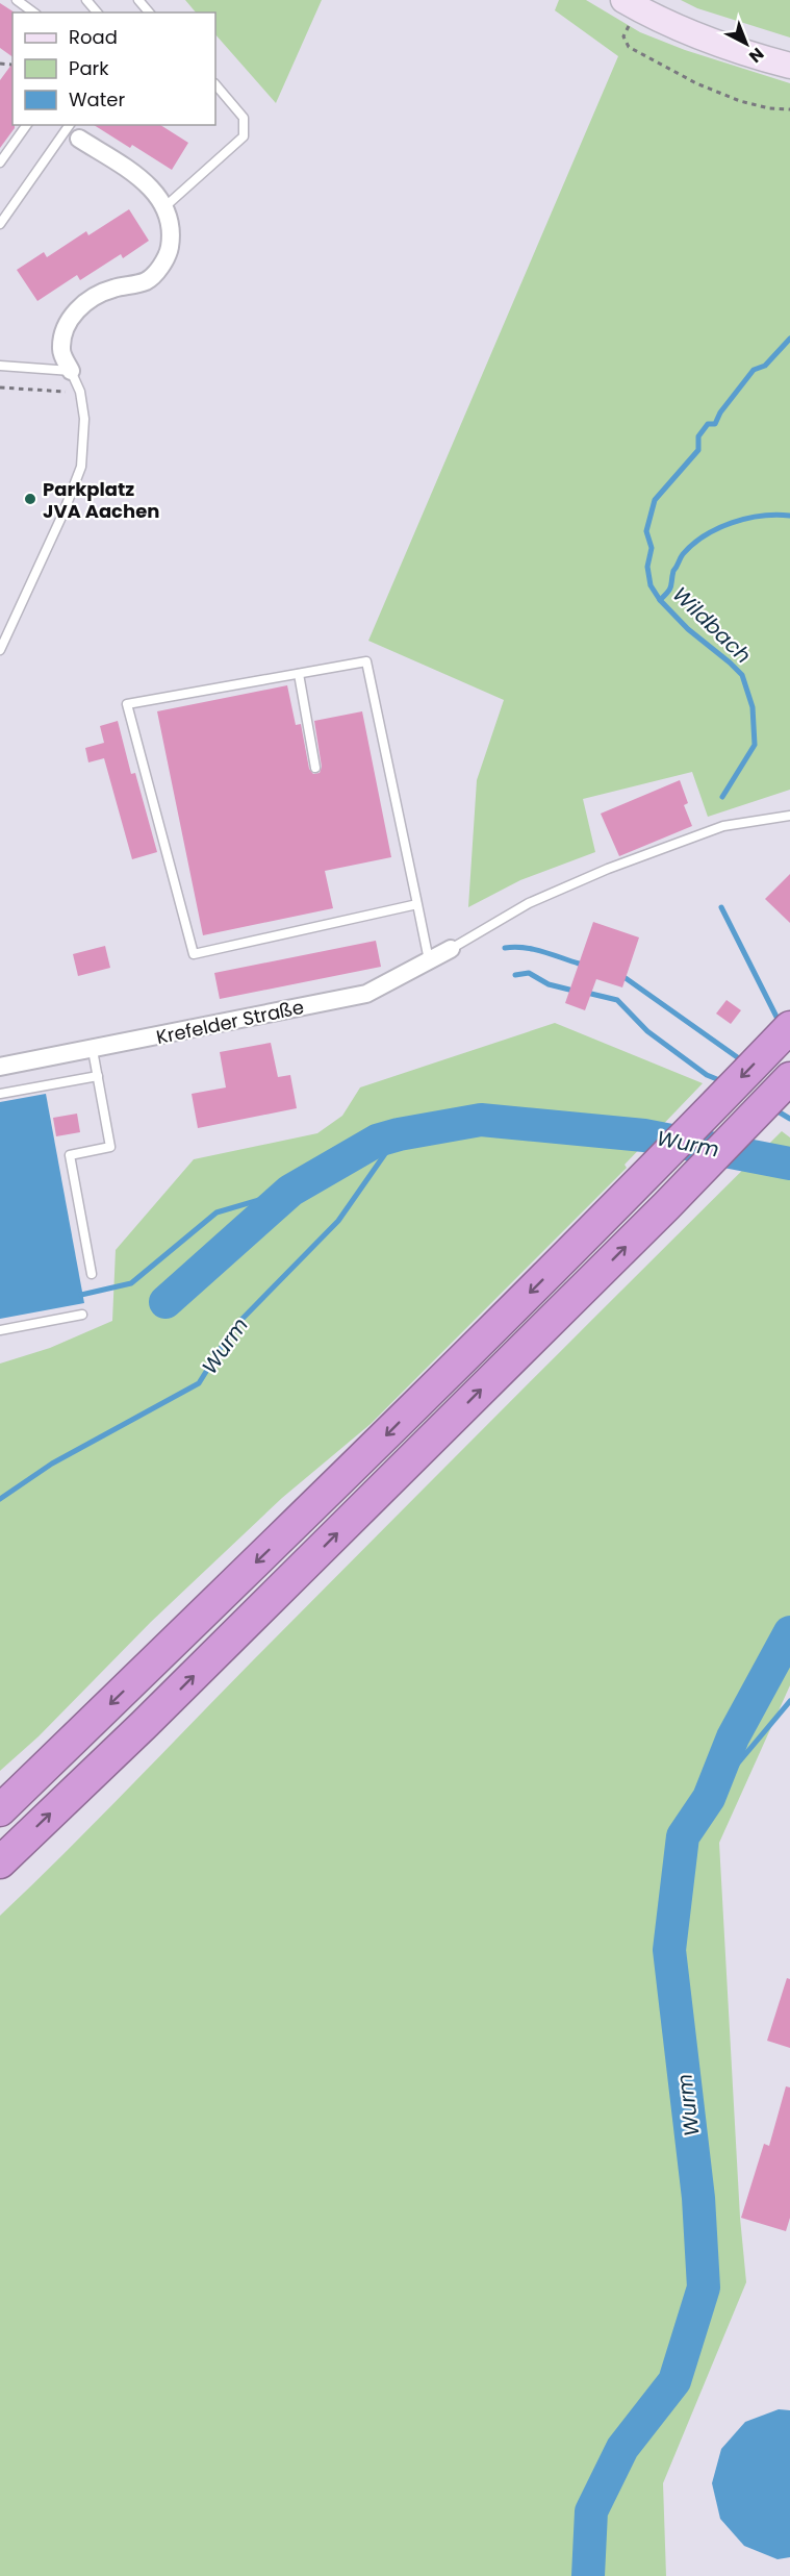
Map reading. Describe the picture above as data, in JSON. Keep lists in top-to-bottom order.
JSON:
{
  "streets": {
    "street": ["Krefelder Straße"]
  },
  "water": ["Wildbach", "Wurm"],
  "places": ["Parkplatz JVA Aachen"],
  "legend": ["Road", "Park", "Water"],
  "north": "bottom right"
}
